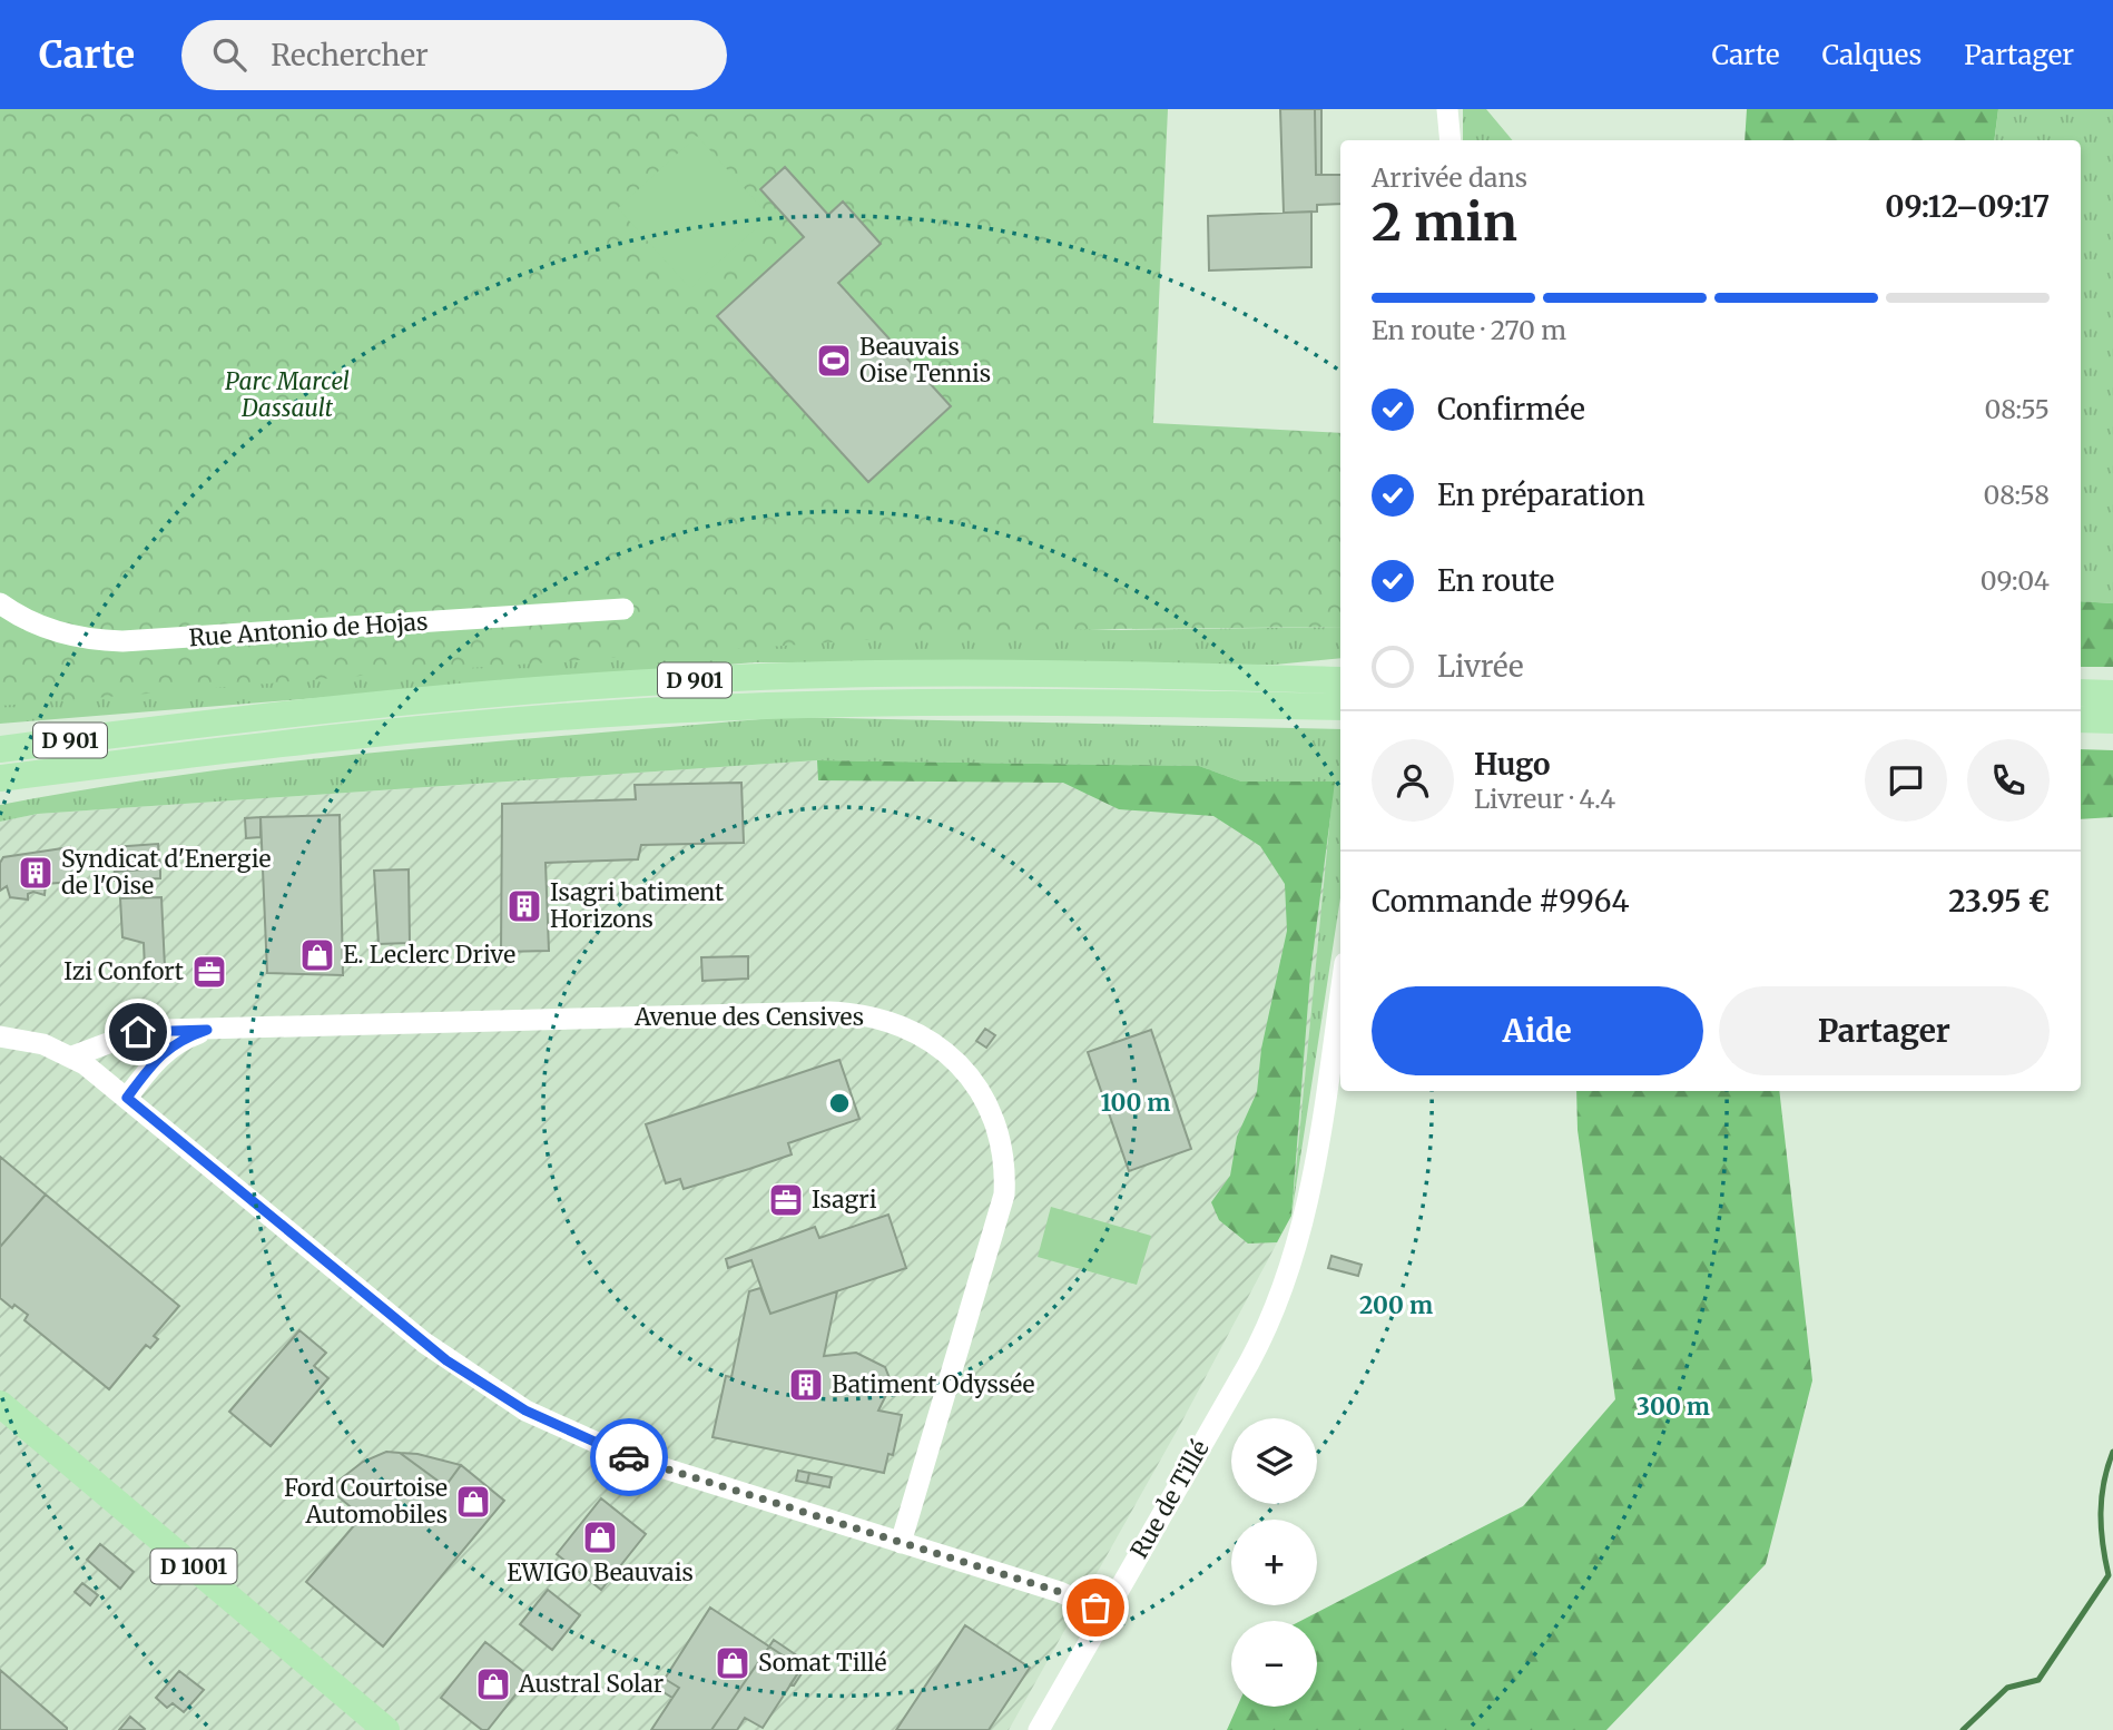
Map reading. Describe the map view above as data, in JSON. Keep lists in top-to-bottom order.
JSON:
{
  "streets": {
    "main road": ["D 901", "D 1001"],
    "street": ["Rue Antonio de Hojas", "Avenue des Censives", "Rue de Tillé"]
  },
  "parks": ["Parc Marcel Dassault"],
  "places": {
    "sports": ["Beauvais Oise Tennis"],
    "building": ["Syndicat d'Energie de l'Oise", "Isagri batiment Horizons", "Batiment Odyssée"],
    "shop": [
      "E. Leclerc Drive",
      "Ford Courtoise Automobiles",
      "EWIGO Beauvais",
      "Somat Tillé",
      "Austral Solar"
    ],
    "office": ["Izi Confort", "Isagri"]
  },
  "page": {
    "header": "Carte",
    "search": "Rechercher",
    "nav": ["Carte", "Calques", "Partager"],
    "heading": ["2 min", "Arrivée dans", "09:12–09:17"],
    "panel": [
      "Hugo",
      "Livreur · 4.4",
      "Commande #9964",
      "23.95 €"
    ],
    "bar": "En route · 270 m",
    "list": [
      ["Confirmée", "08:55"],
      ["En préparation", "08:58"],
      ["En route", "09:04"],
      "Livrée"
    ],
    "buttons": ["Aide", "Partager"],
    "map_buttons": ["+", "−"]
  },
  "rings": ["100 m", "200 m", "300 m"]
}
